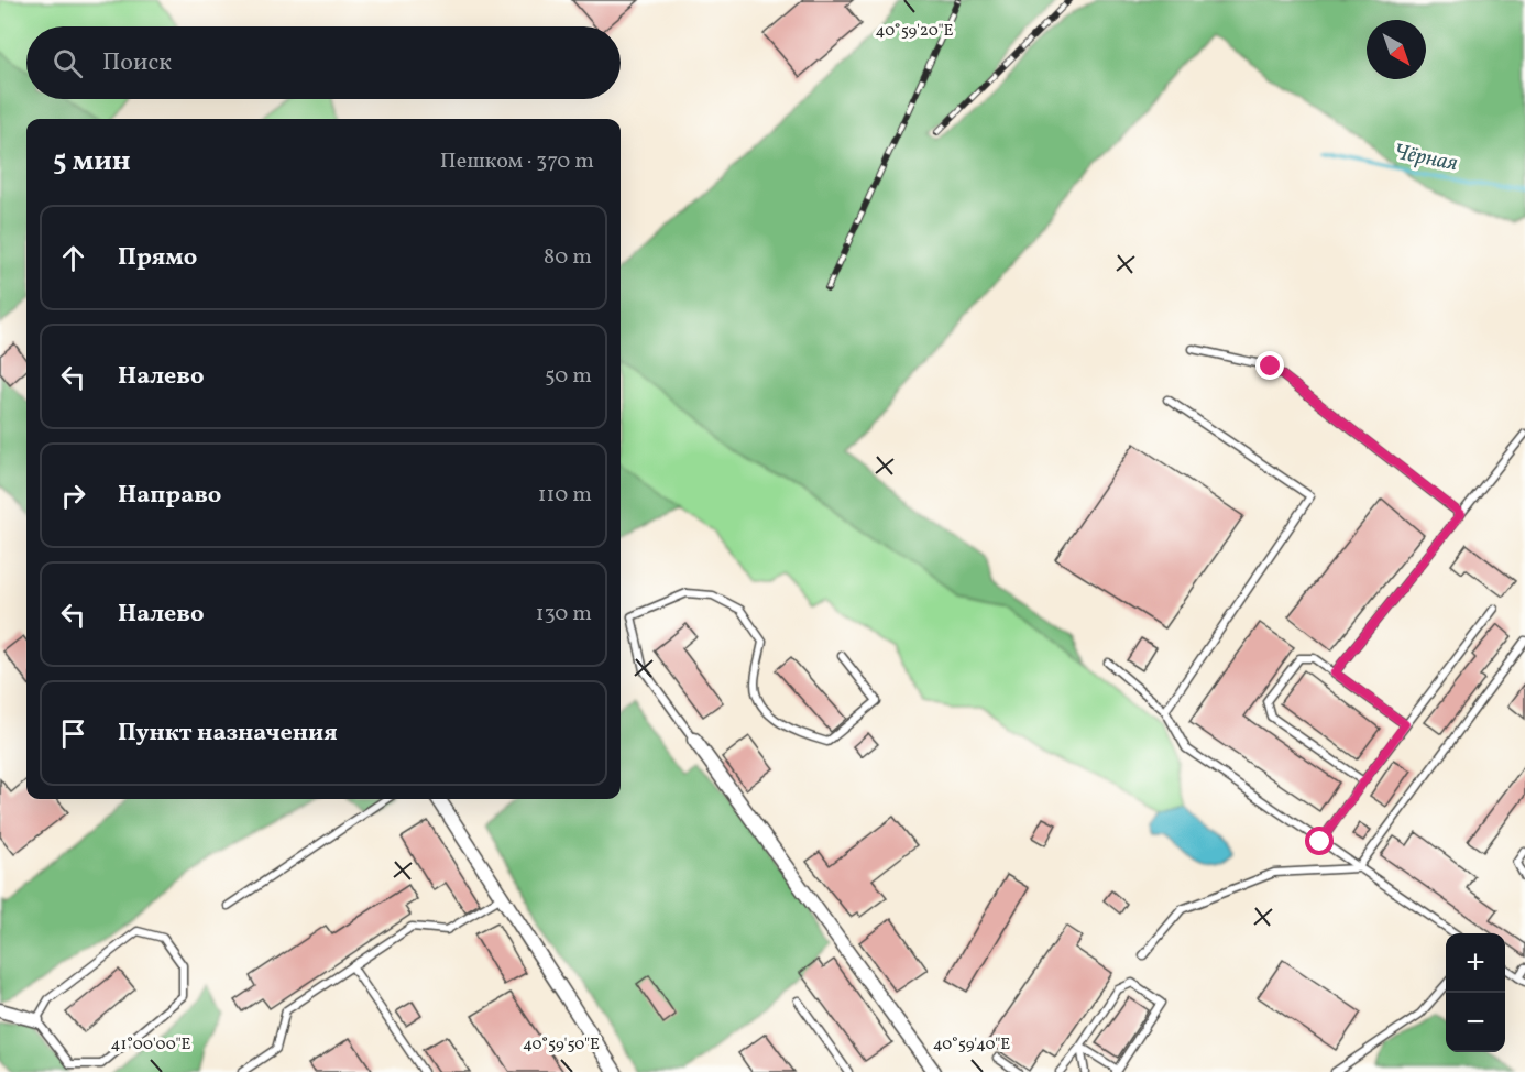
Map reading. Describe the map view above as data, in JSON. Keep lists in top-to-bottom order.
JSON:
{
  "water": ["Чёрная"],
  "north": "bottom right",
  "page": {
    "search": "Поиск",
    "heading": ["5 мин", "Пешком · 370 m"],
    "list": [
      ["Прямо", "80 m"],
      ["Налево", "50 m"],
      ["Направо", "110 m"],
      ["Налево", "130 m"],
      "Пункт назначения"
    ],
    "map_buttons": ["+", "−"]
  },
  "coordinates": [
    "40°59'20\"E",
    "41°00'00\"E",
    "40°59'50\"E",
    "40°59'40\"E"
  ]
}
